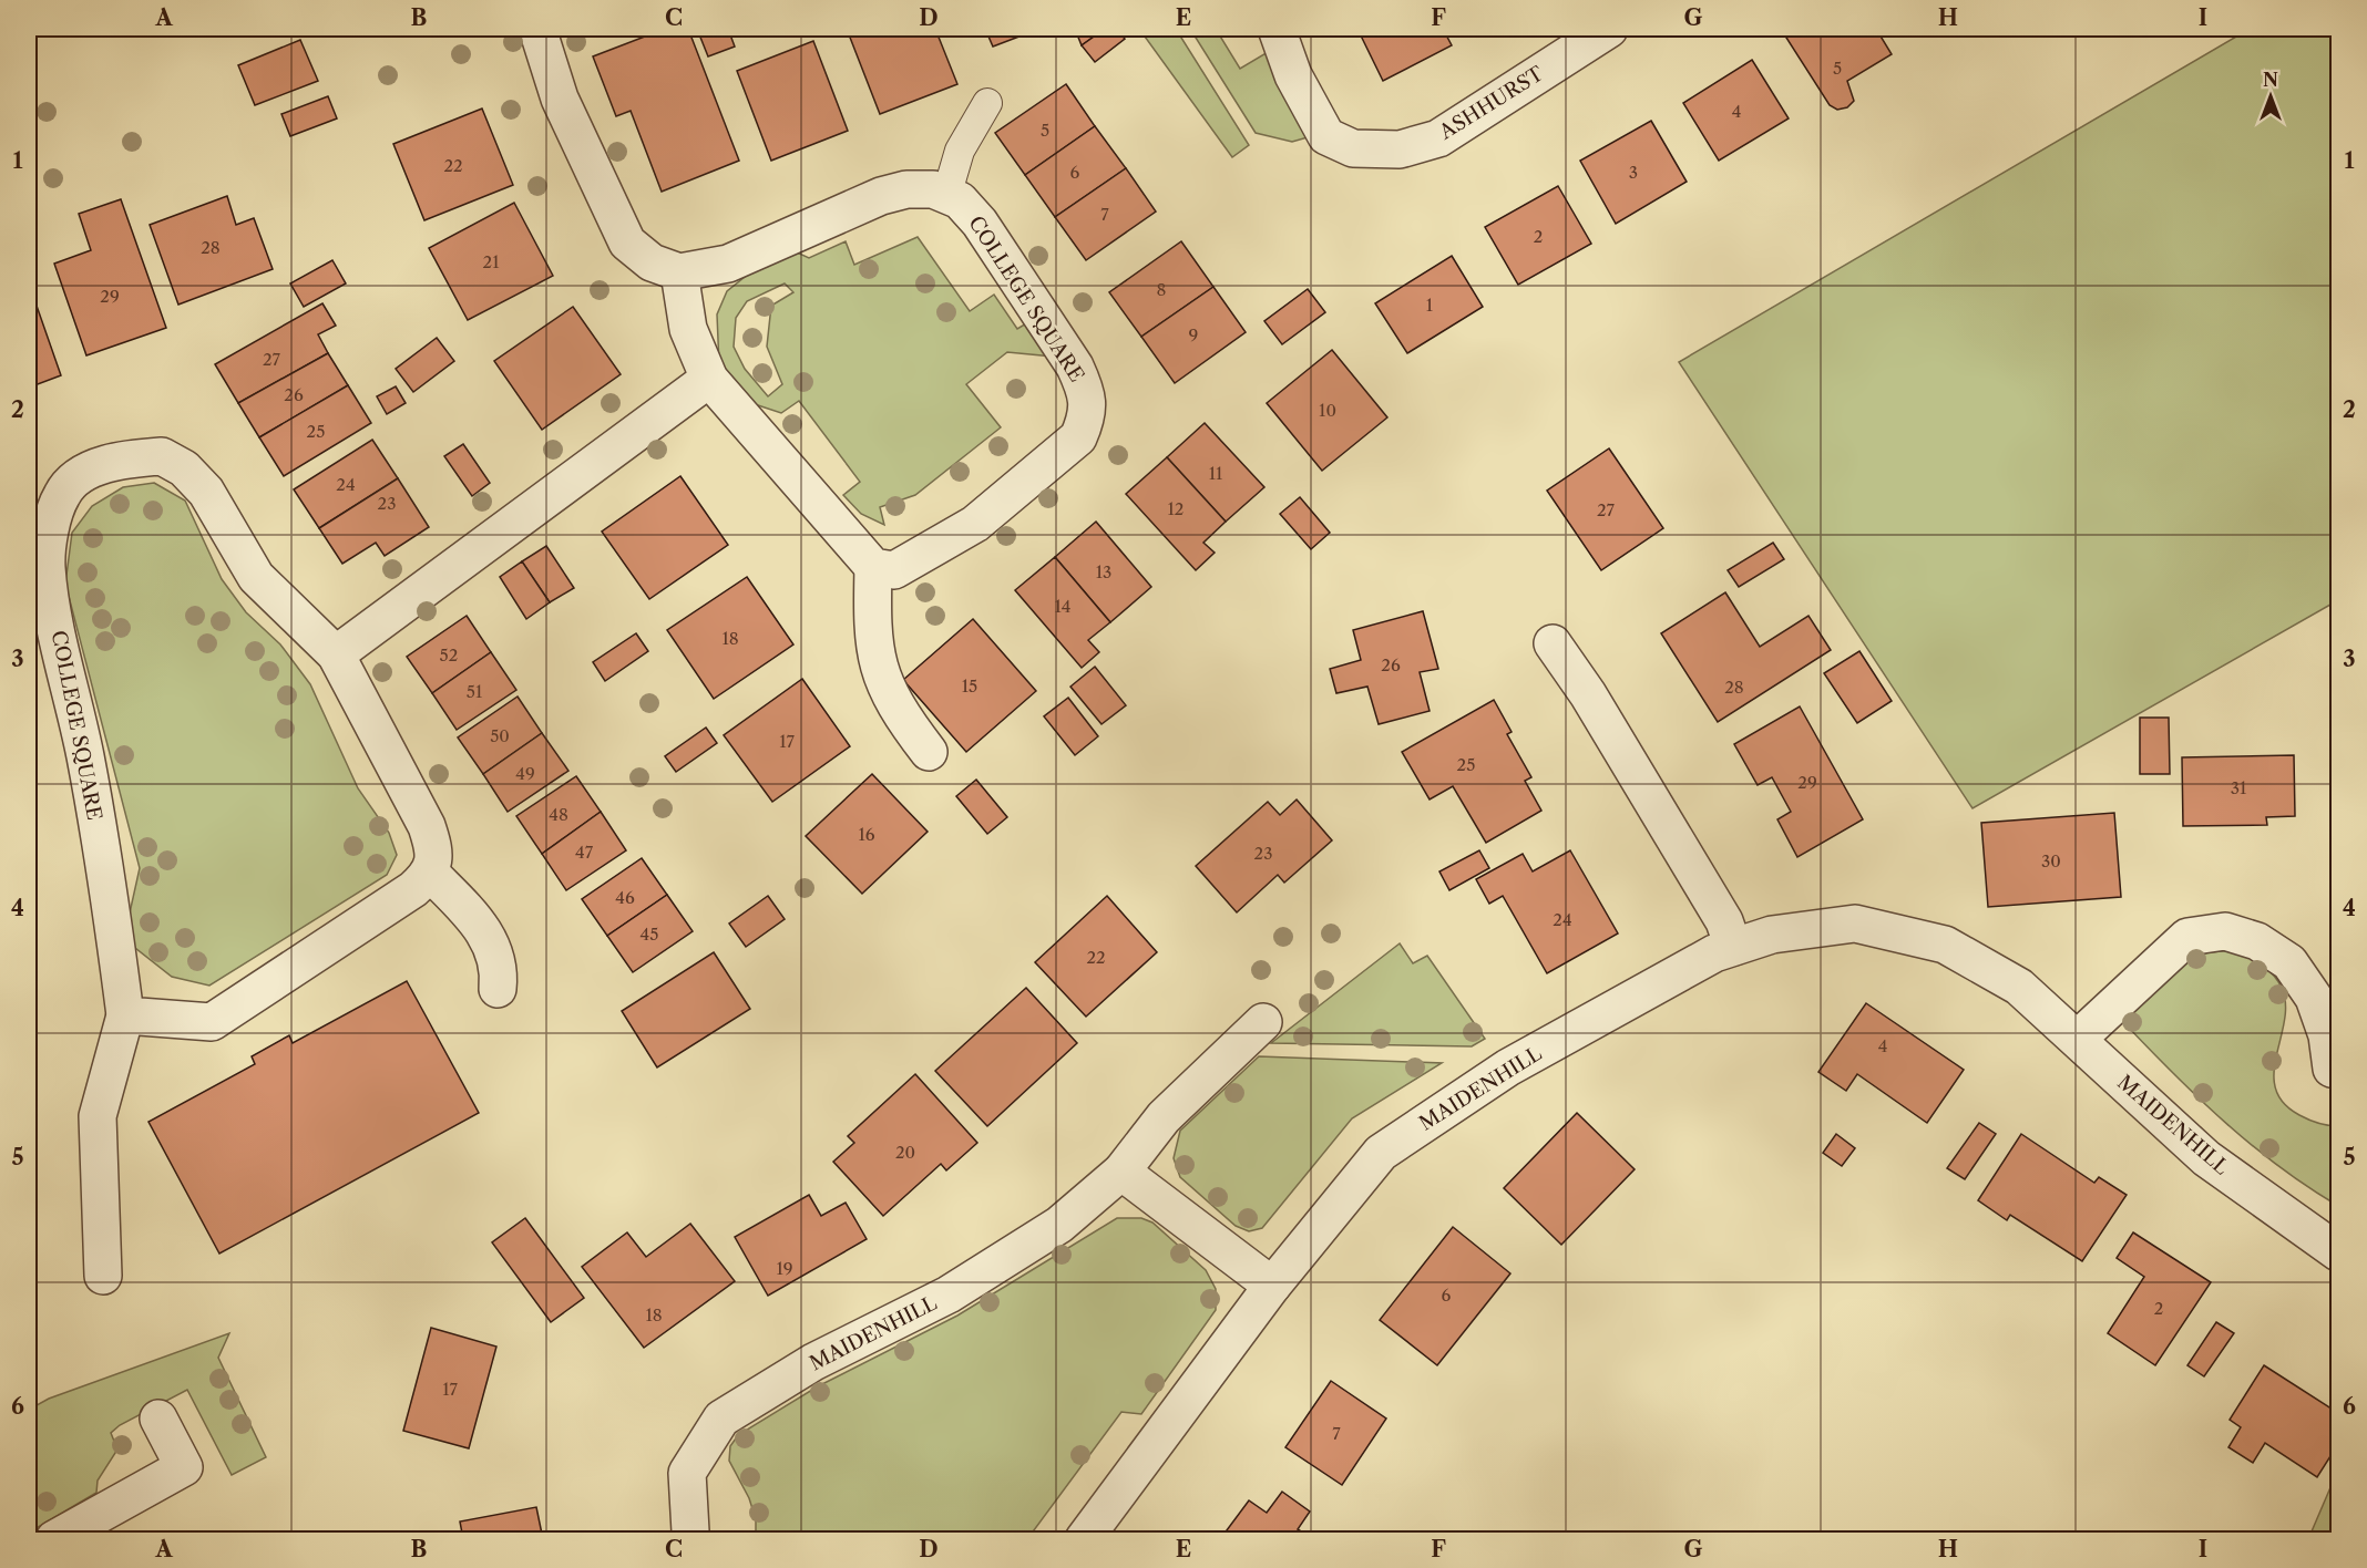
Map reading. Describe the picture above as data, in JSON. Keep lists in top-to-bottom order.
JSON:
{
  "streets": {
    "street": ["ASHHURST", "COLLEGE SQUARE", "MAIDENHILL"]
  },
  "house_numbers": [
    "5",
    "4",
    "5",
    "22",
    "6",
    "3",
    "7",
    "2",
    "28",
    "21",
    "8",
    "29",
    "1",
    "9",
    "27",
    "26",
    "10",
    "25",
    "11",
    "24",
    "23",
    "12",
    "27",
    "13",
    "14",
    "18",
    "52",
    "26",
    "15",
    "28",
    "51",
    "50",
    "17",
    "25",
    "49",
    "29",
    "31",
    "48",
    "16",
    "47",
    "23",
    "30",
    "46",
    "24",
    "45",
    "22",
    "4",
    "20",
    "19",
    "6",
    "2",
    "18",
    "17",
    "7"
  ],
  "north": "top",
  "grid": {
    "columns": [
      "A",
      "B",
      "C",
      "D",
      "E",
      "F",
      "G",
      "H",
      "I"
    ],
    "rows": [
      "1",
      "2",
      "3",
      "4",
      "5",
      "6"
    ]
  }
}
